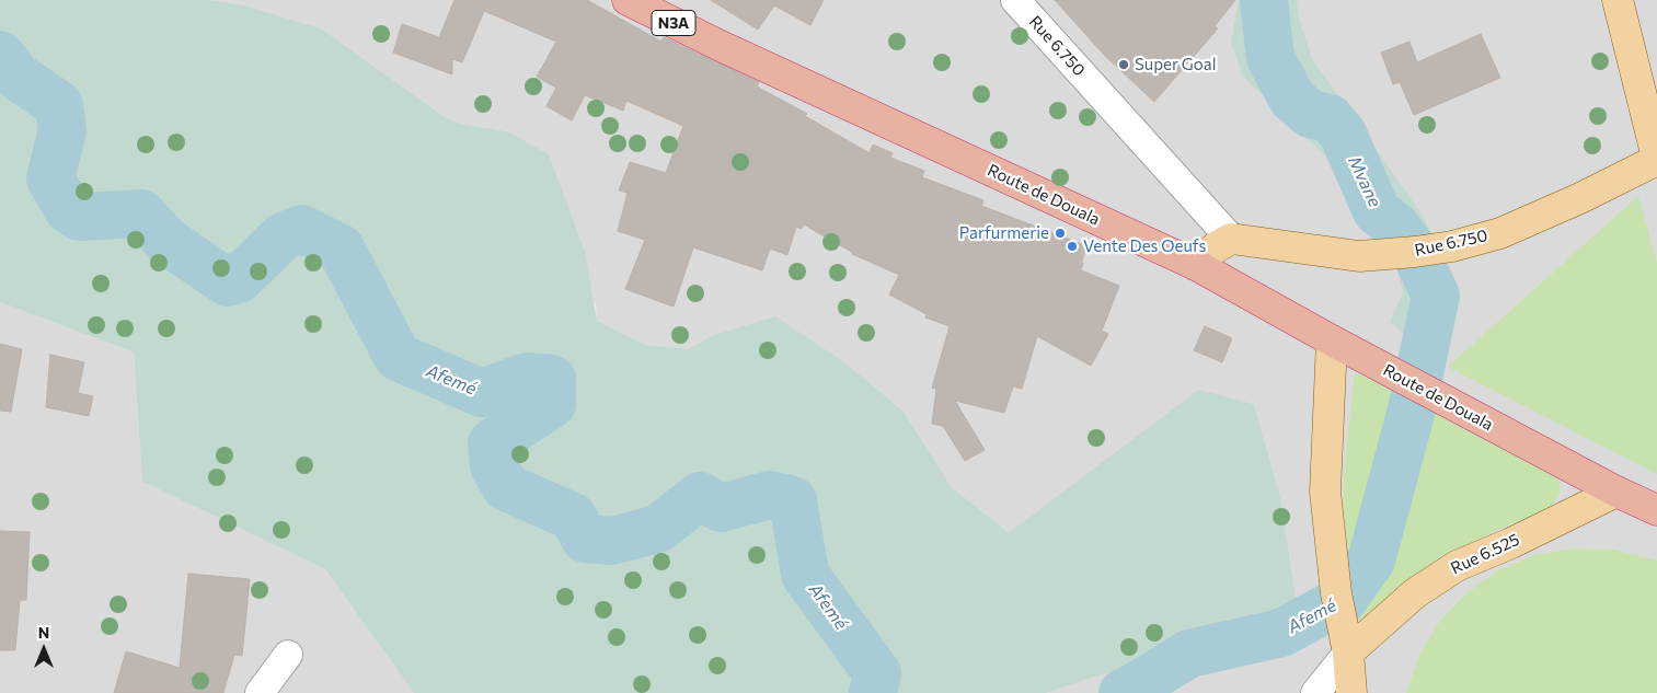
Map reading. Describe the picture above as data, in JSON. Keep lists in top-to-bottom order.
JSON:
{
  "streets": {
    "highway": ["N3A", "Route de Douala"],
    "main road": ["Rue 6.750", "Rue 6.525"]
  },
  "crossings": [
    ["Route de Douala", "Rue 6.525"]
  ],
  "water": ["Mvane", "Afemé"],
  "places": ["Super Goal", "Parfurmerie", "Vente Des Oeufs"],
  "north": "top"
}
